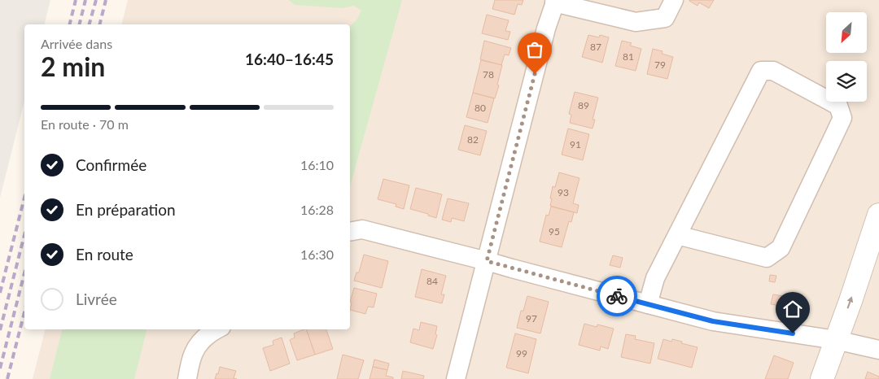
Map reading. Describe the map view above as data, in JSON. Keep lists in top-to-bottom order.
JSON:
{
  "house_numbers": [
    "87",
    "81",
    "79",
    "78",
    "89",
    "80",
    "82",
    "91",
    "93",
    "95",
    "84",
    "97",
    "99"
  ],
  "north": "bottom left",
  "page": {
    "heading": ["2 min", "Arrivée dans", "16:40–16:45"],
    "bar": "En route · 70 m",
    "list": [
      ["Confirmée", "16:10"],
      ["En préparation", "16:28"],
      ["En route", "16:30"],
      "Livrée"
    ]
  }
}
